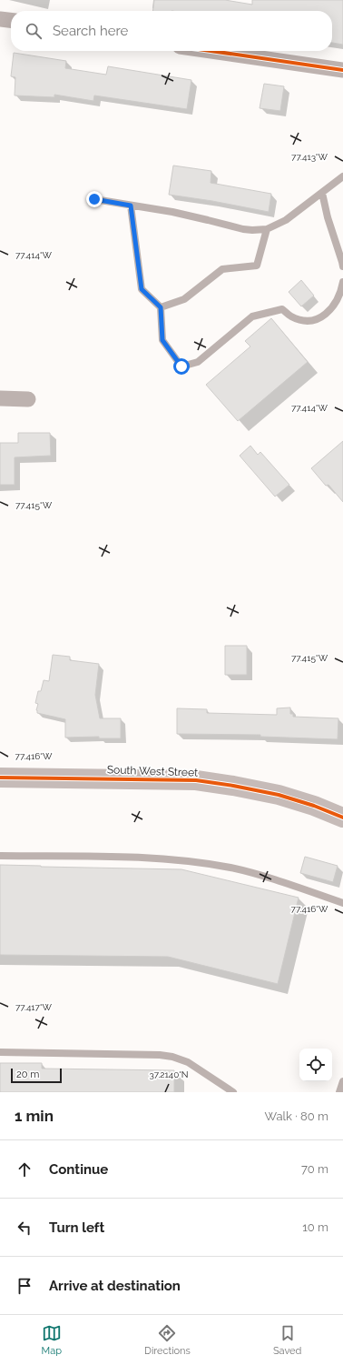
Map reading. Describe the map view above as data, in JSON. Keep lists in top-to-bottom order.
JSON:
{
  "streets": {
    "street": ["South West Street"]
  },
  "scale_bar": "20 m",
  "page": {
    "search": "Search here",
    "scale": "20 m",
    "heading": ["1 min", "Walk · 80 m"],
    "list": [
      ["Continue", "70 m"],
      ["Turn left", "10 m"],
      "Arrive at destination"
    ],
    "nav": ["Map", "Directions", "Saved"]
  },
  "coordinates": [
    "77.413°W",
    "77.414°W",
    "77.415°W",
    "77.416°W",
    "77.417°W",
    "37.2140°N"
  ]
}
